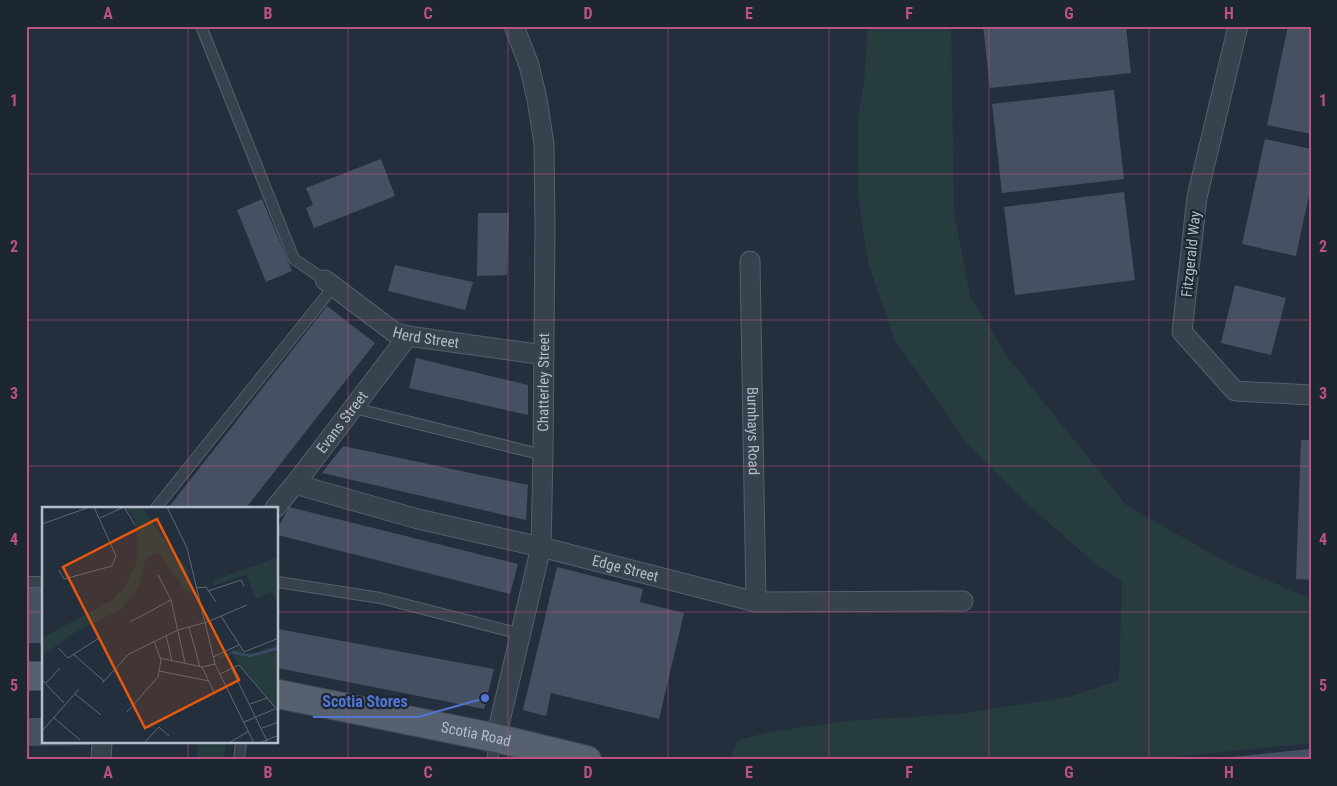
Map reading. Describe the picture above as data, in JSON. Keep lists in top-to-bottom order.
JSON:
{
  "streets": {
    "main road": ["Scotia Road"],
    "street": [
      "Fitzgerald Way",
      "Herd Street",
      "Chatterley Street",
      "Evans Street",
      "Burnhays Road",
      "Edge Street"
    ]
  },
  "crossings": [
    ["Herd Street", "Chatterley Street"],
    ["Herd Street", "Evans Street"],
    ["Chatterley Street", "Edge Street"],
    ["Chatterley Street", "Scotia Road"],
    ["Evans Street", "Edge Street"],
    ["Burnhays Road", "Edge Street"]
  ],
  "places": ["Scotia Stores"],
  "grid": {
    "columns": [
      "A",
      "B",
      "C",
      "D",
      "E",
      "F",
      "G",
      "H"
    ],
    "rows": [
      "1",
      "2",
      "3",
      "4",
      "5"
    ]
  }
}
